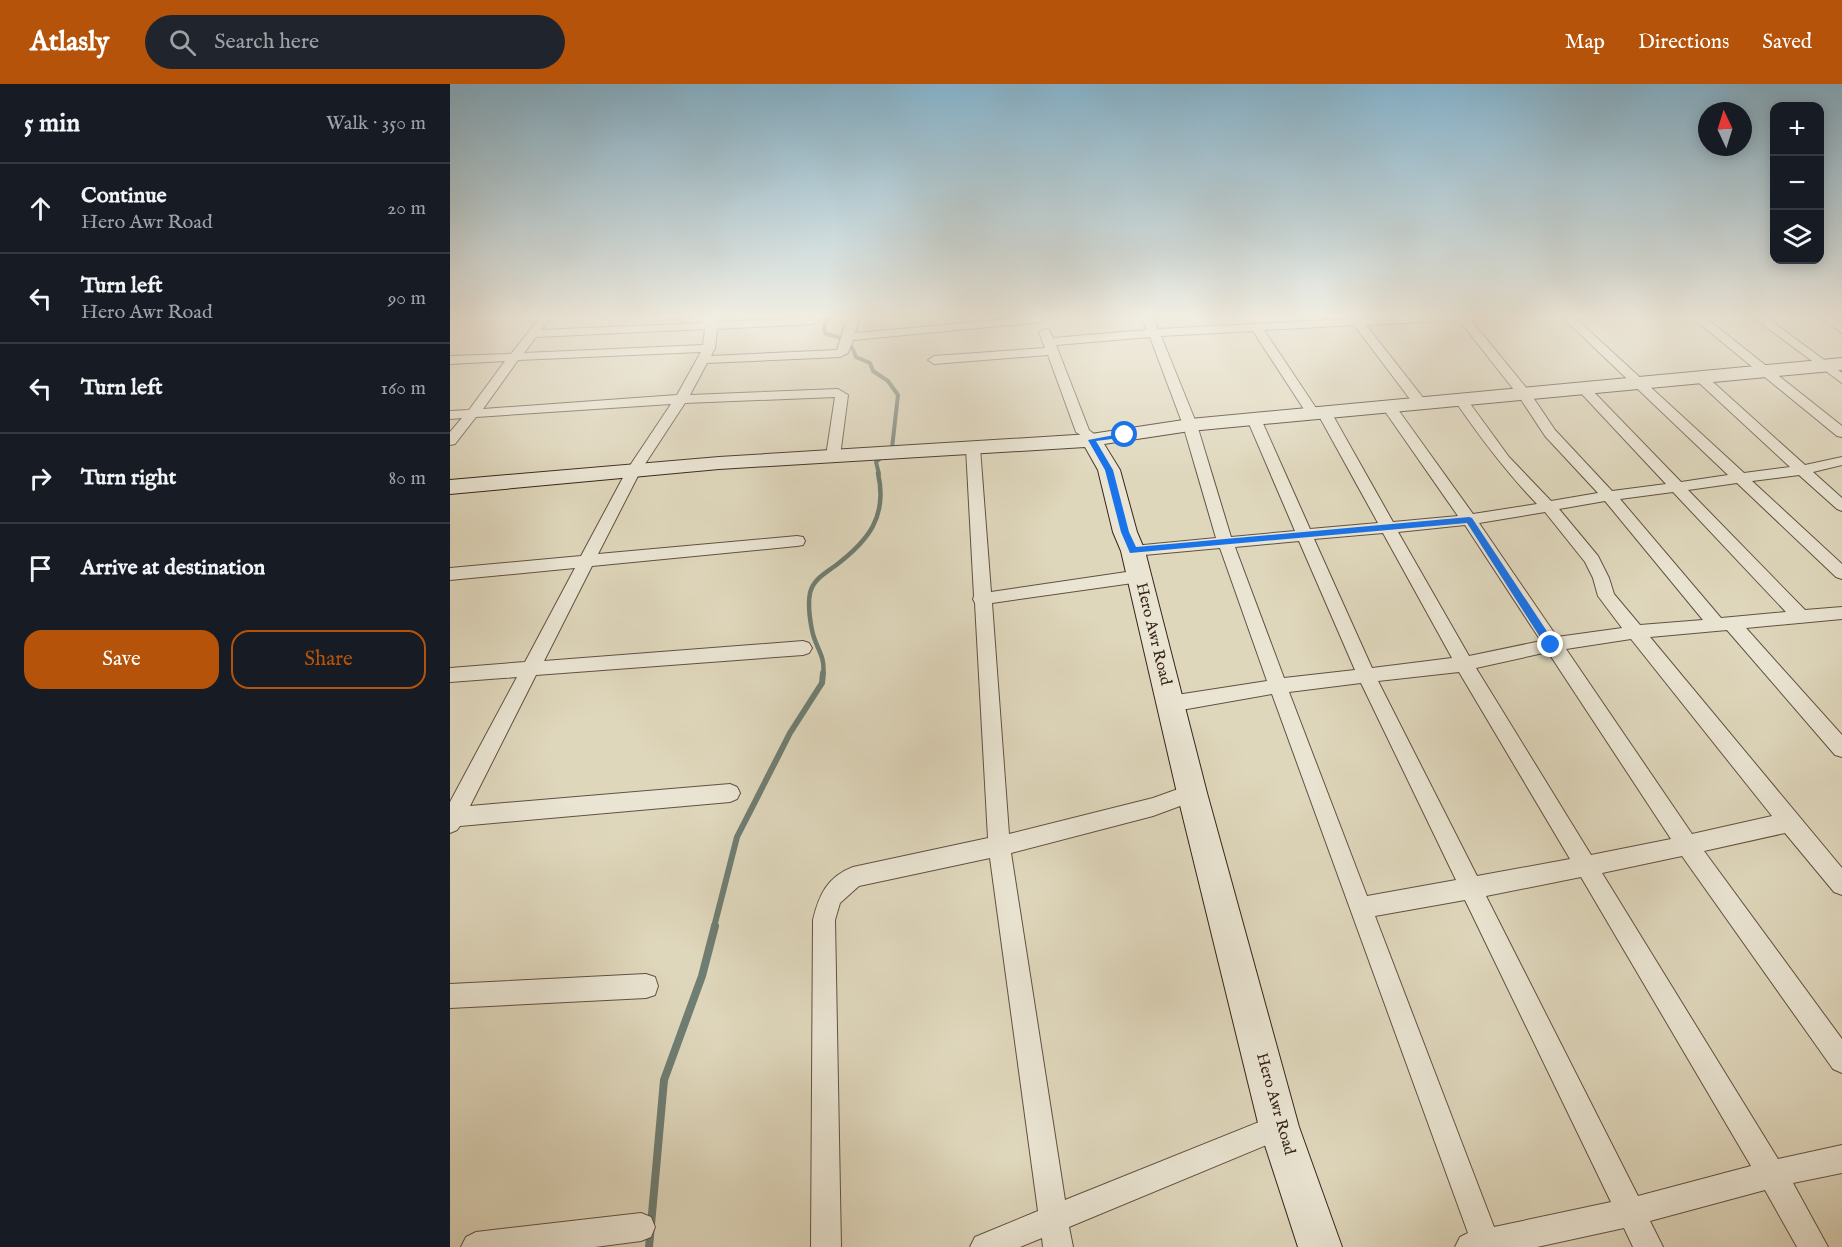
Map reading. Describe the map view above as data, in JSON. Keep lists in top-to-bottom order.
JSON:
{
  "streets": {
    "main road": ["Hero Awr Road"]
  },
  "north": "top",
  "page": {
    "header": "Atlasly",
    "search": "Search here",
    "nav": ["Map", "Directions", "Saved"],
    "heading": ["5 min", "Walk · 350 m"],
    "map_buttons": ["+", "−"],
    "list": [
      ["Continue", "Hero Awr Road", "20 m"],
      ["Turn left", "Hero Awr Road", "90 m"],
      ["Turn left", "160 m"],
      ["Turn right", "80 m"],
      "Arrive at destination"
    ],
    "buttons": ["Save", "Share"]
  }
}
